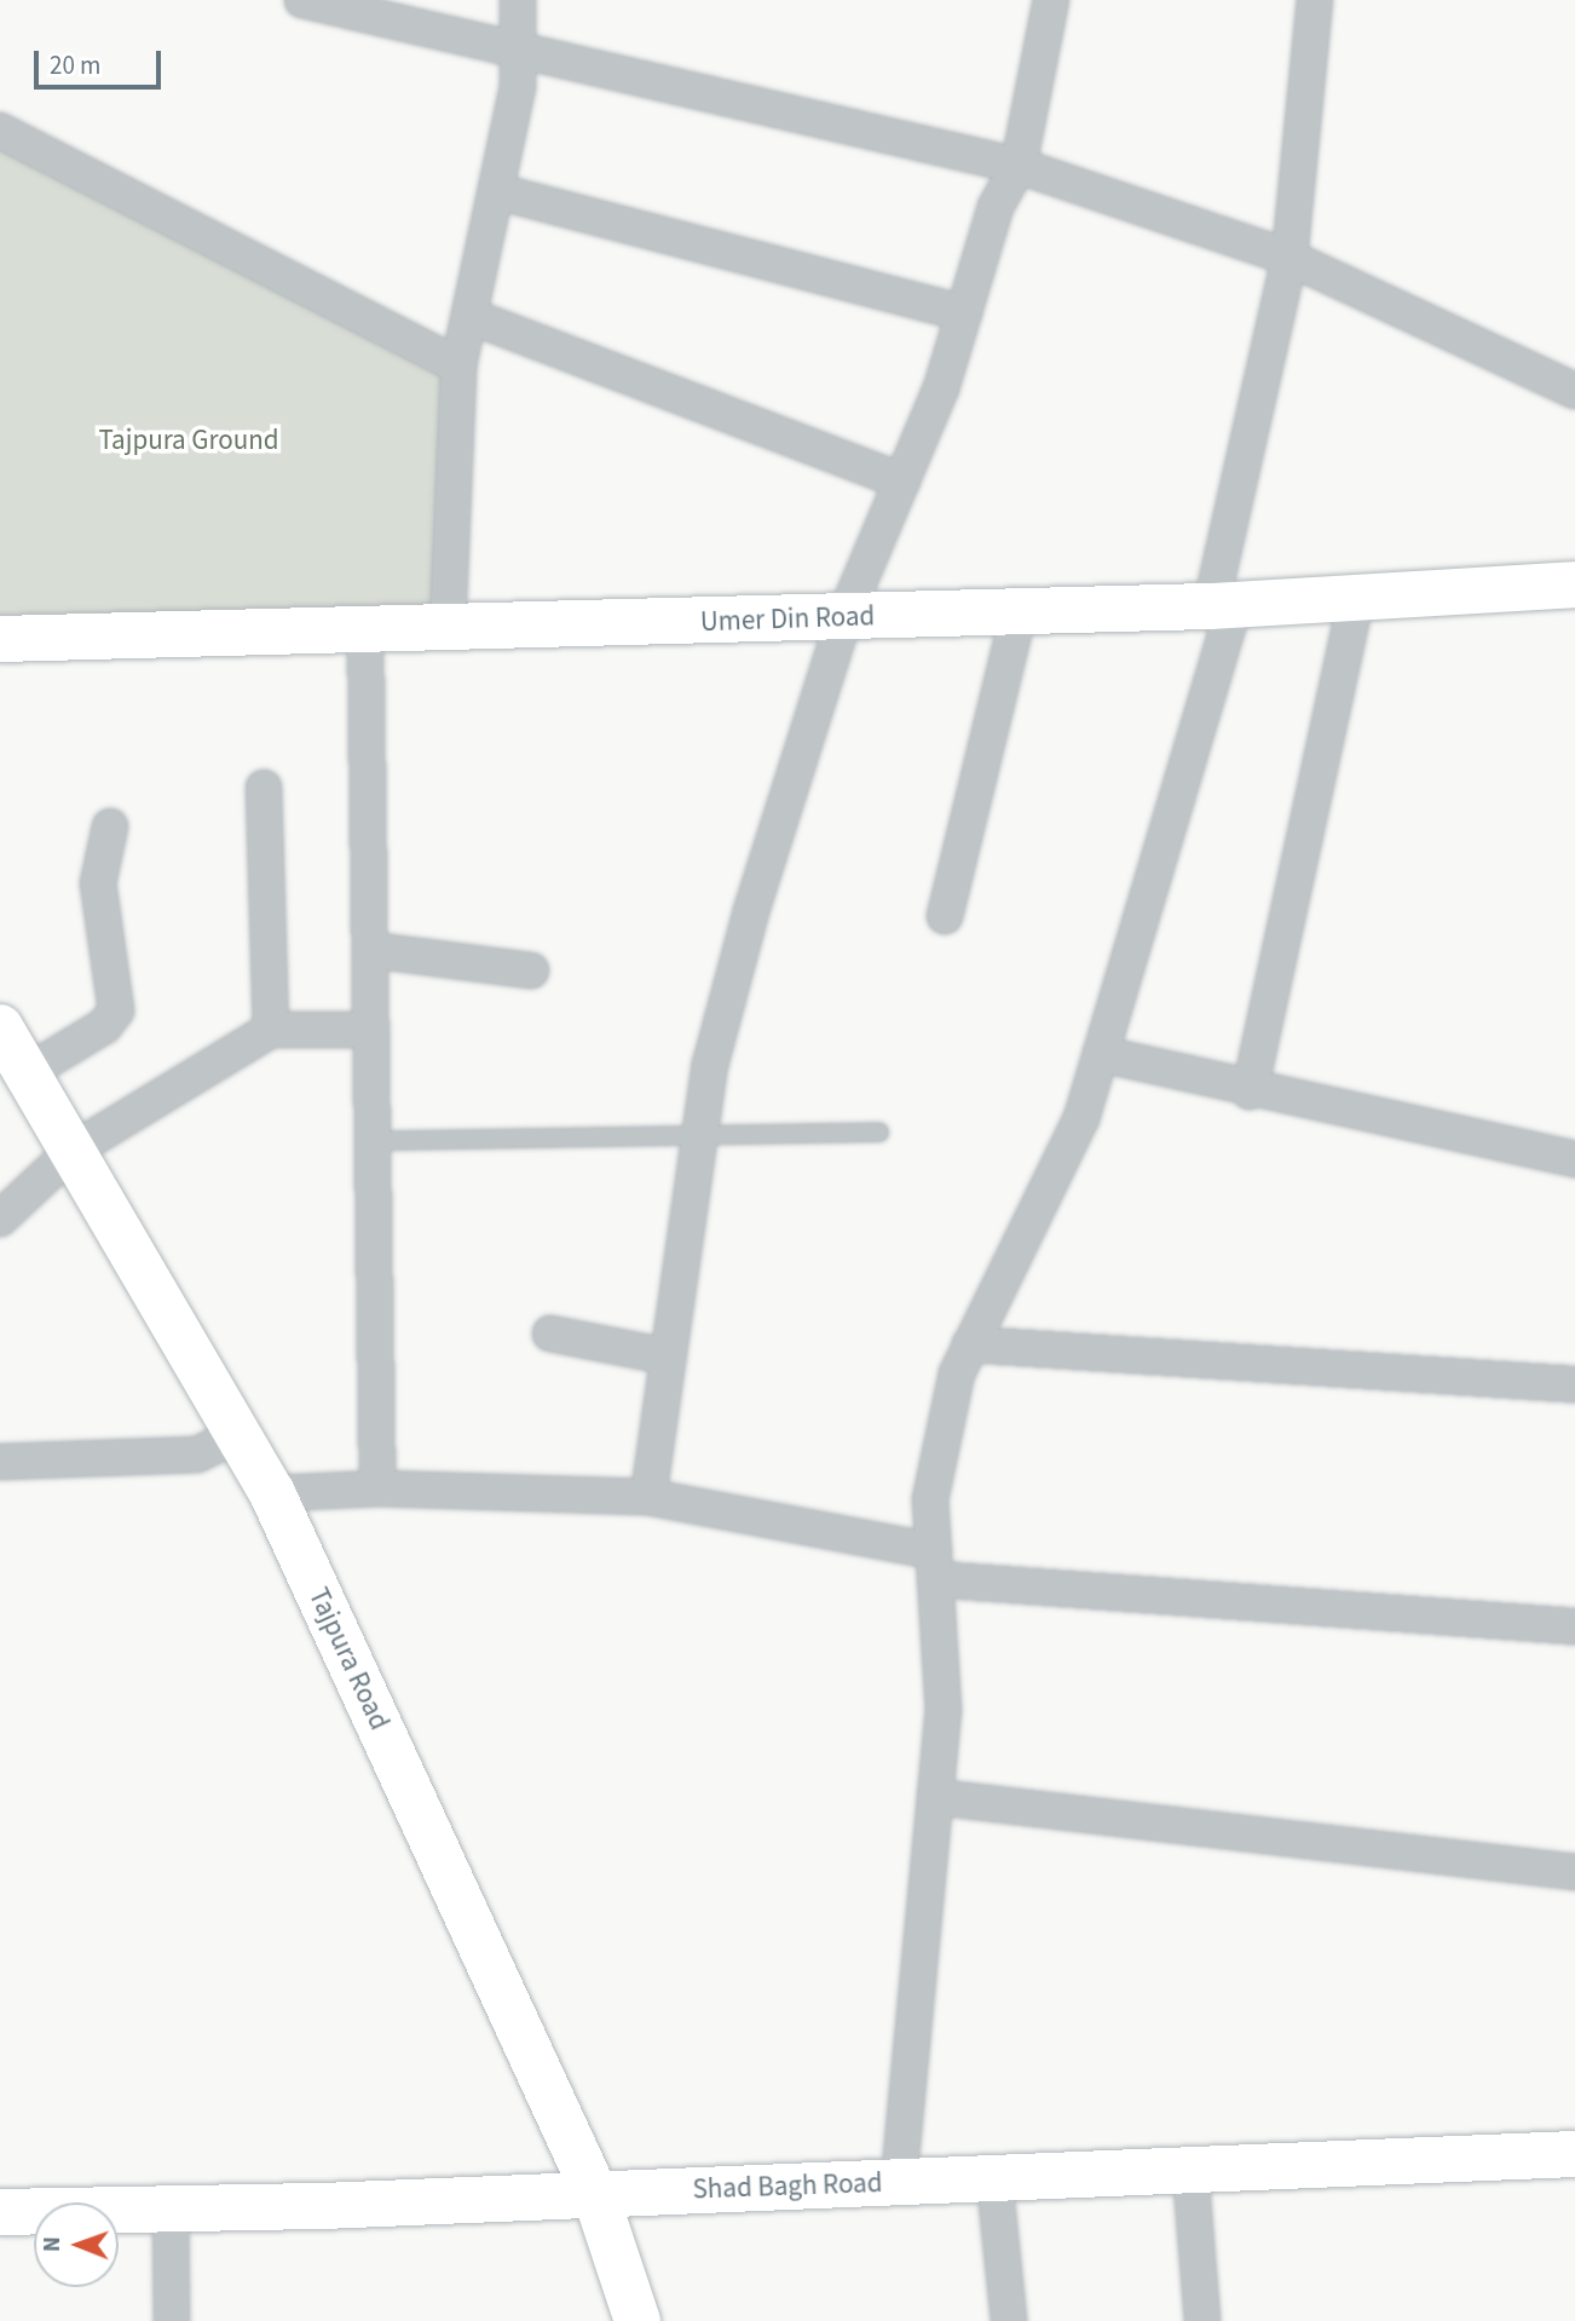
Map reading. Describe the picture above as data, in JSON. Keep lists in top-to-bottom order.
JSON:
{
  "streets": {
    "main road": ["Umer Din Road", "Tajpura Road", "Shad Bagh Road"]
  },
  "crossings": [
    ["Tajpura Road", "Shad Bagh Road"]
  ],
  "parks": ["Tajpura Ground"],
  "scale_bar": "20 m",
  "north": "left"
}
